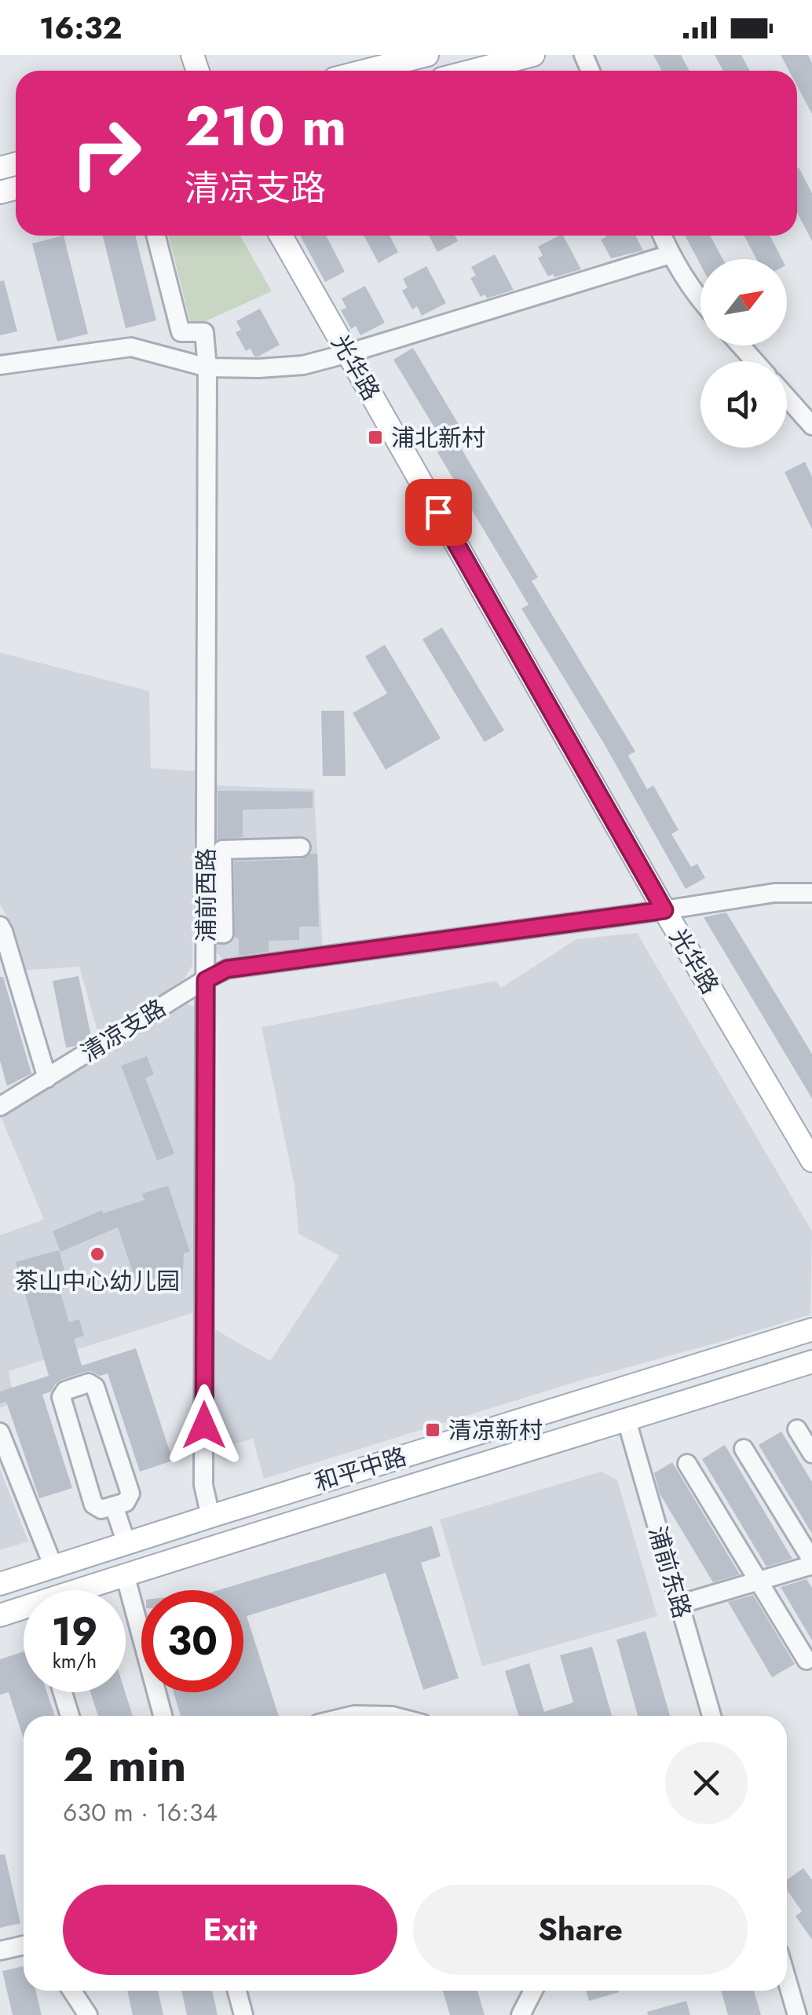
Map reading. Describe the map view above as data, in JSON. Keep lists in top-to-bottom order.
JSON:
{
  "streets": {
    "main road": ["光华路", "和平中路"],
    "street": ["浦前西路", "清凉支路", "浦前东路"]
  },
  "crossings": [
    ["光华路", "清凉支路"],
    ["浦前西路", "清凉支路"],
    ["浦前西路", "和平中路"],
    ["和平中路", "浦前东路"]
  ],
  "places": {
    "transit": ["浦北新村", "清凉新村"],
    "other": ["茶山中心幼儿园"]
  },
  "north": "top right",
  "page": {
    "status": "16:32",
    "turn": ["210 m", "清凉支路"],
    "speed": "19 km/h",
    "limit": "30",
    "heading": ["2 min", "630 m · 16:34"],
    "buttons": ["Exit", "Share"]
  }
}
